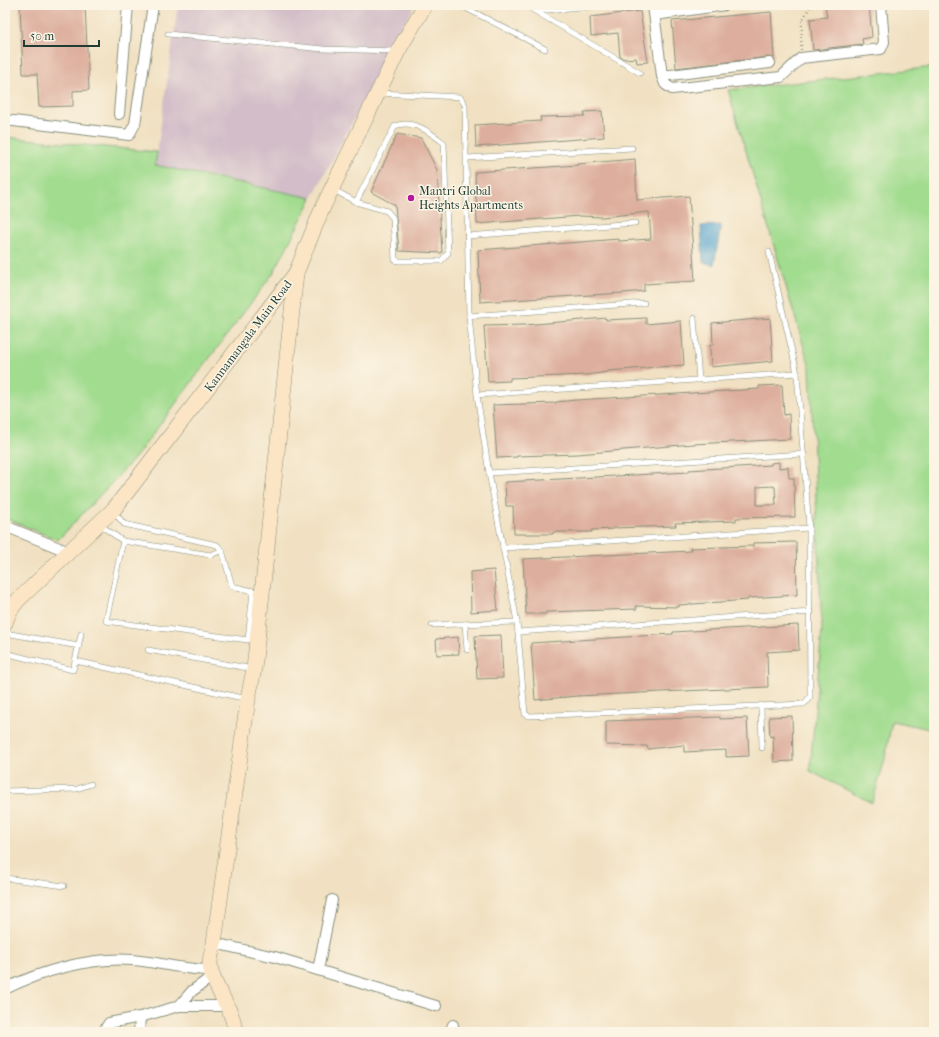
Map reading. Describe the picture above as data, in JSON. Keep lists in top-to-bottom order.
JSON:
{
  "streets": {
    "street": ["Kannamangala Main Road"]
  },
  "places": ["Mantri Global Heights Apartments"],
  "scale_bar": "50 m"
}
